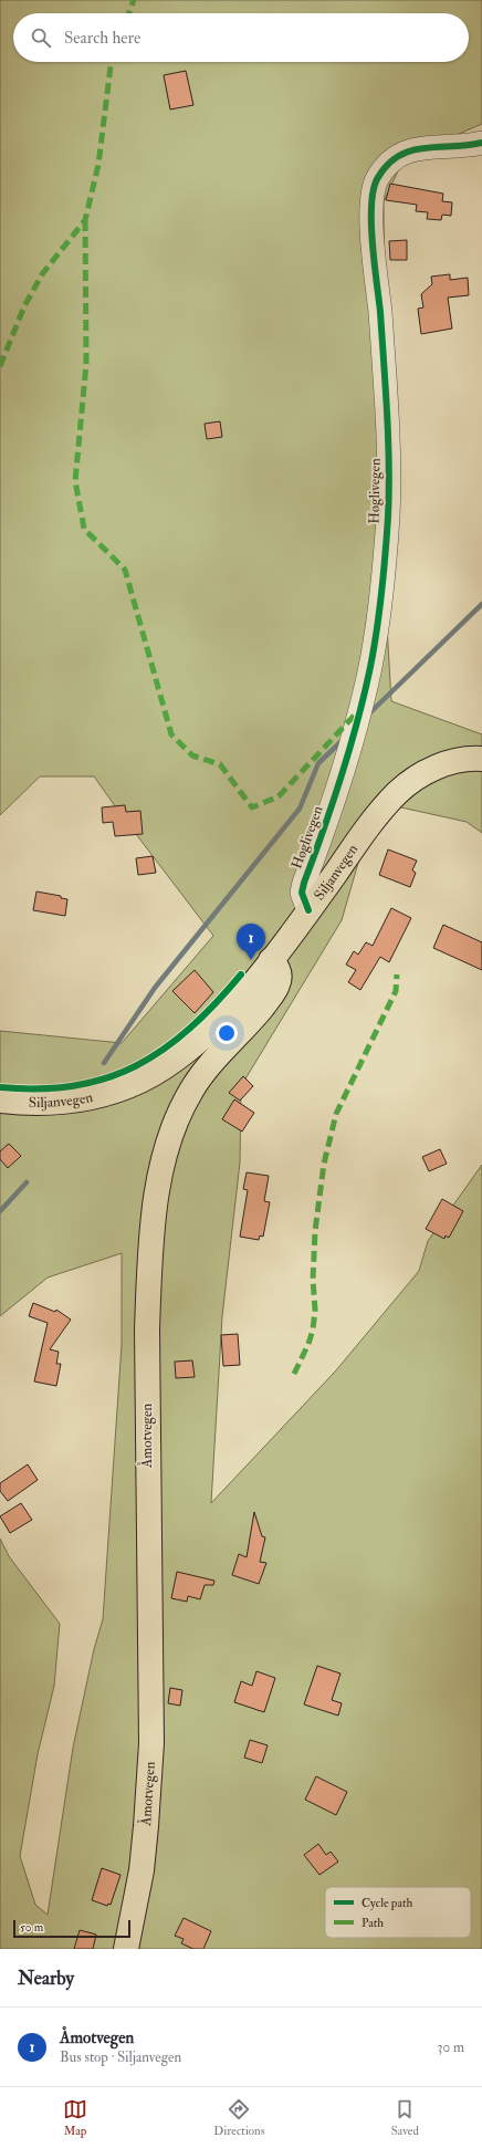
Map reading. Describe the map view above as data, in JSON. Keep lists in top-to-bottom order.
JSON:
{
  "streets": {
    "main road": ["Siljanvegen", "Åmotvegen"],
    "street": ["Høglivegen"]
  },
  "crossings": [
    ["Høglivegen", "Siljanvegen"],
    ["Siljanvegen", "Åmotvegen"]
  ],
  "legend": ["Cycle path", "Path"],
  "scale_bar": "50 m",
  "page": {
    "search": "Search here",
    "pins": "1",
    "scale": "50 m",
    "heading": "Nearby",
    "list": [
      {
        "mark": "1",
        "name": "Åmotvegen",
        "note": "Bus stop · Siljanvegen",
        "value": "30 m"
      }
    ],
    "nav": ["Map", "Directions", "Saved"]
  }
}
